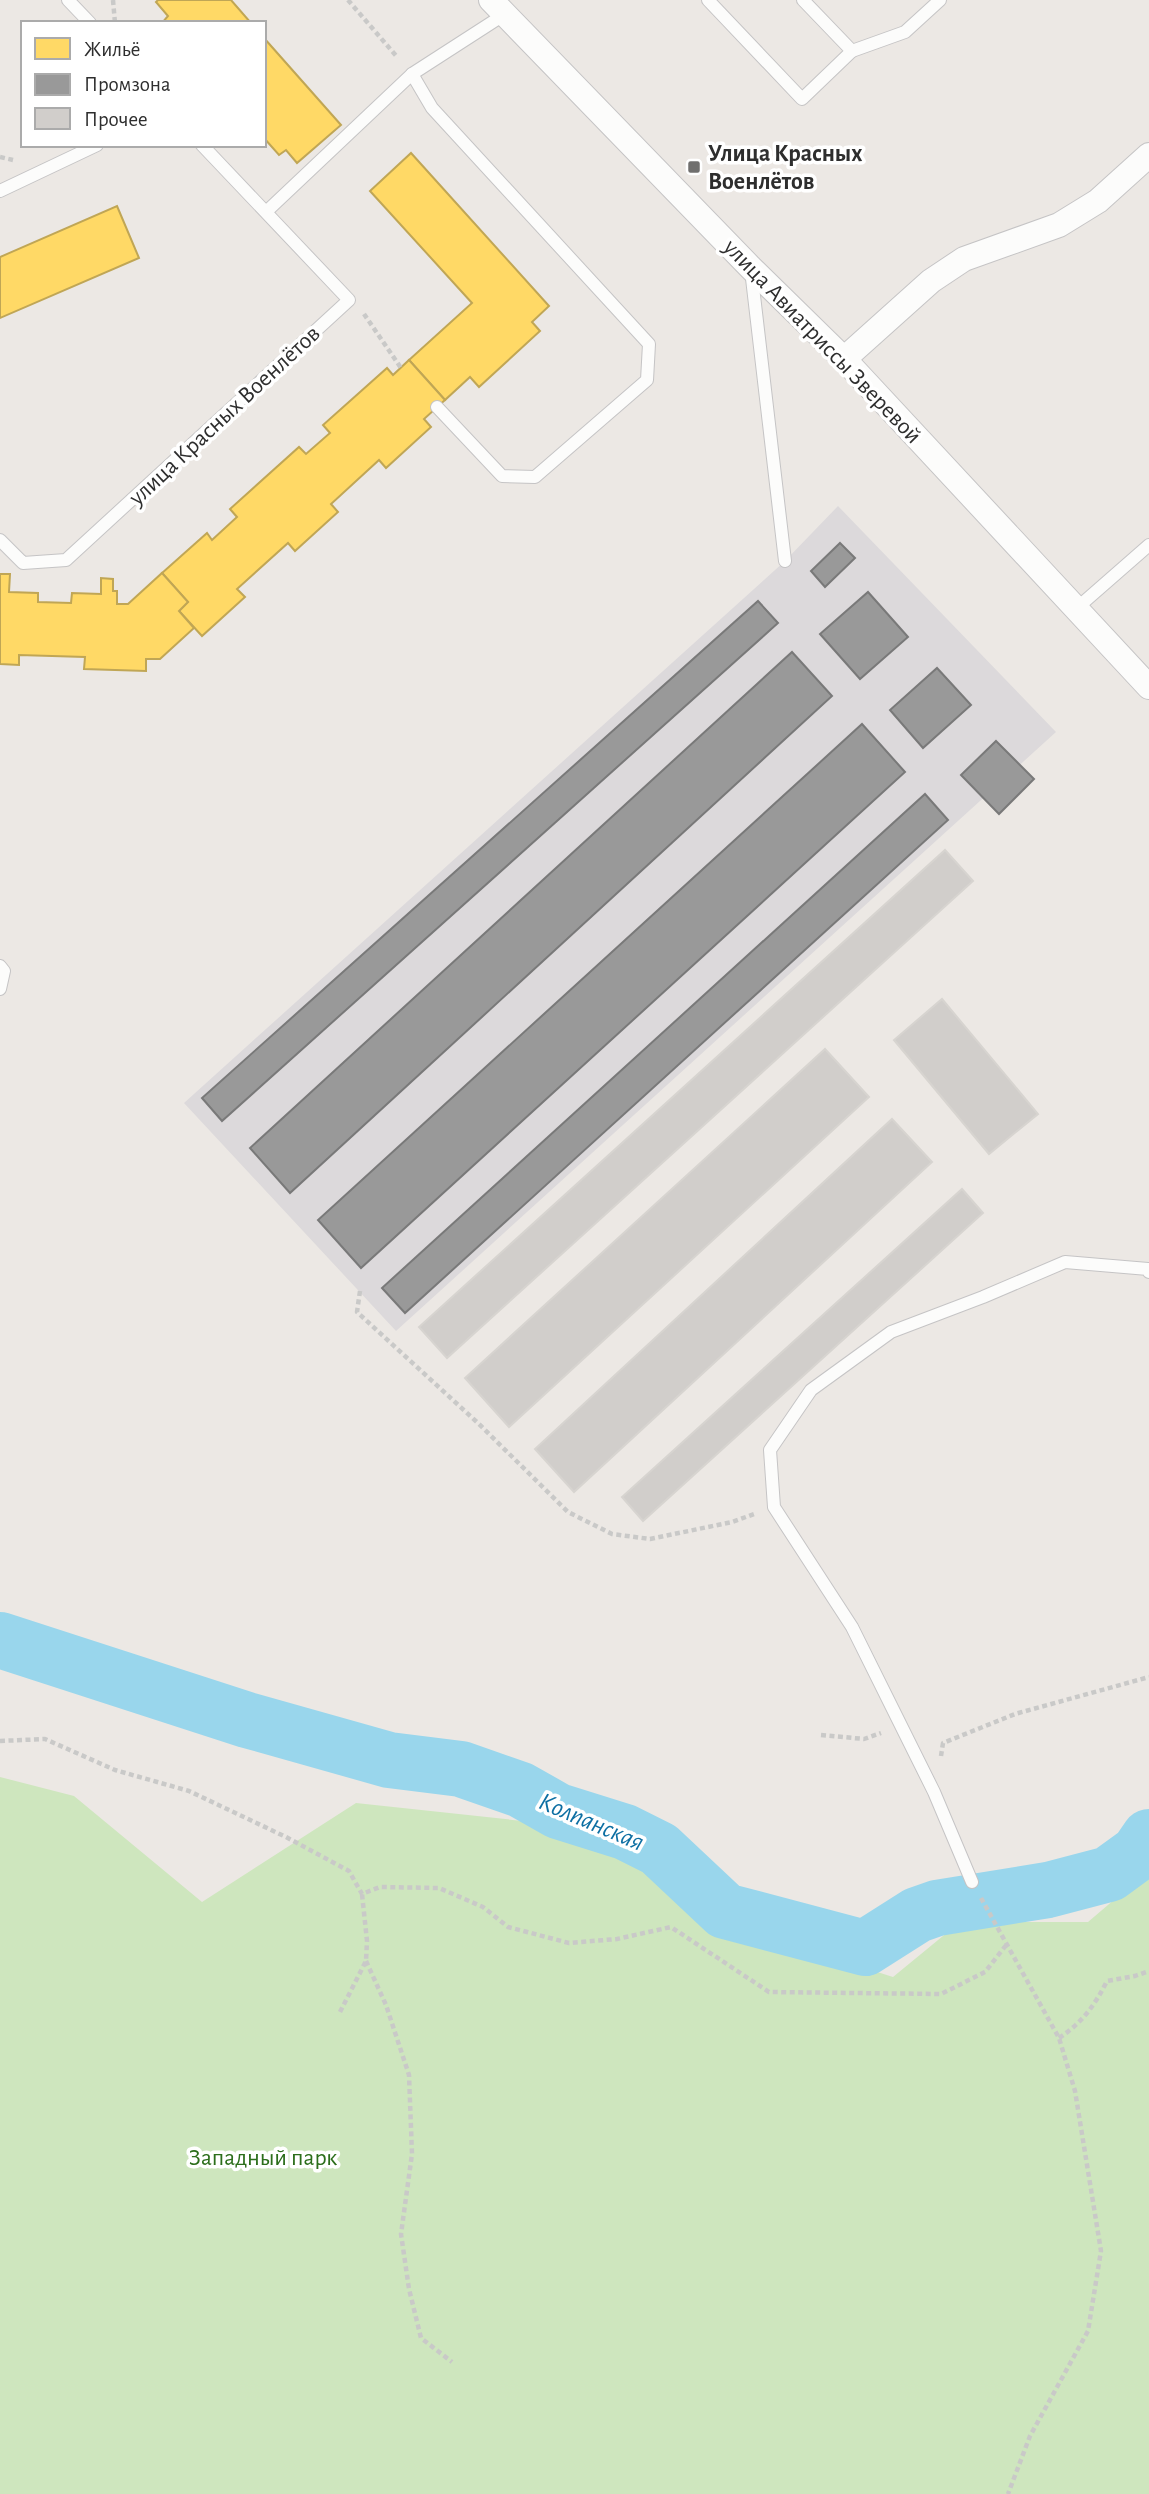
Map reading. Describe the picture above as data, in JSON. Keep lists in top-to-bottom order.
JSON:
{
  "streets": {
    "street": ["улица Авиатриссы Зверевой"],
    "lane": ["улица Красных Военлётов"]
  },
  "water": ["Колпанская"],
  "parks": ["Западный парк"],
  "places": {
    "transit": ["Улица Красных Военлётов"]
  },
  "legend": ["Жильё", "Промзона", "Прочее"]
}
